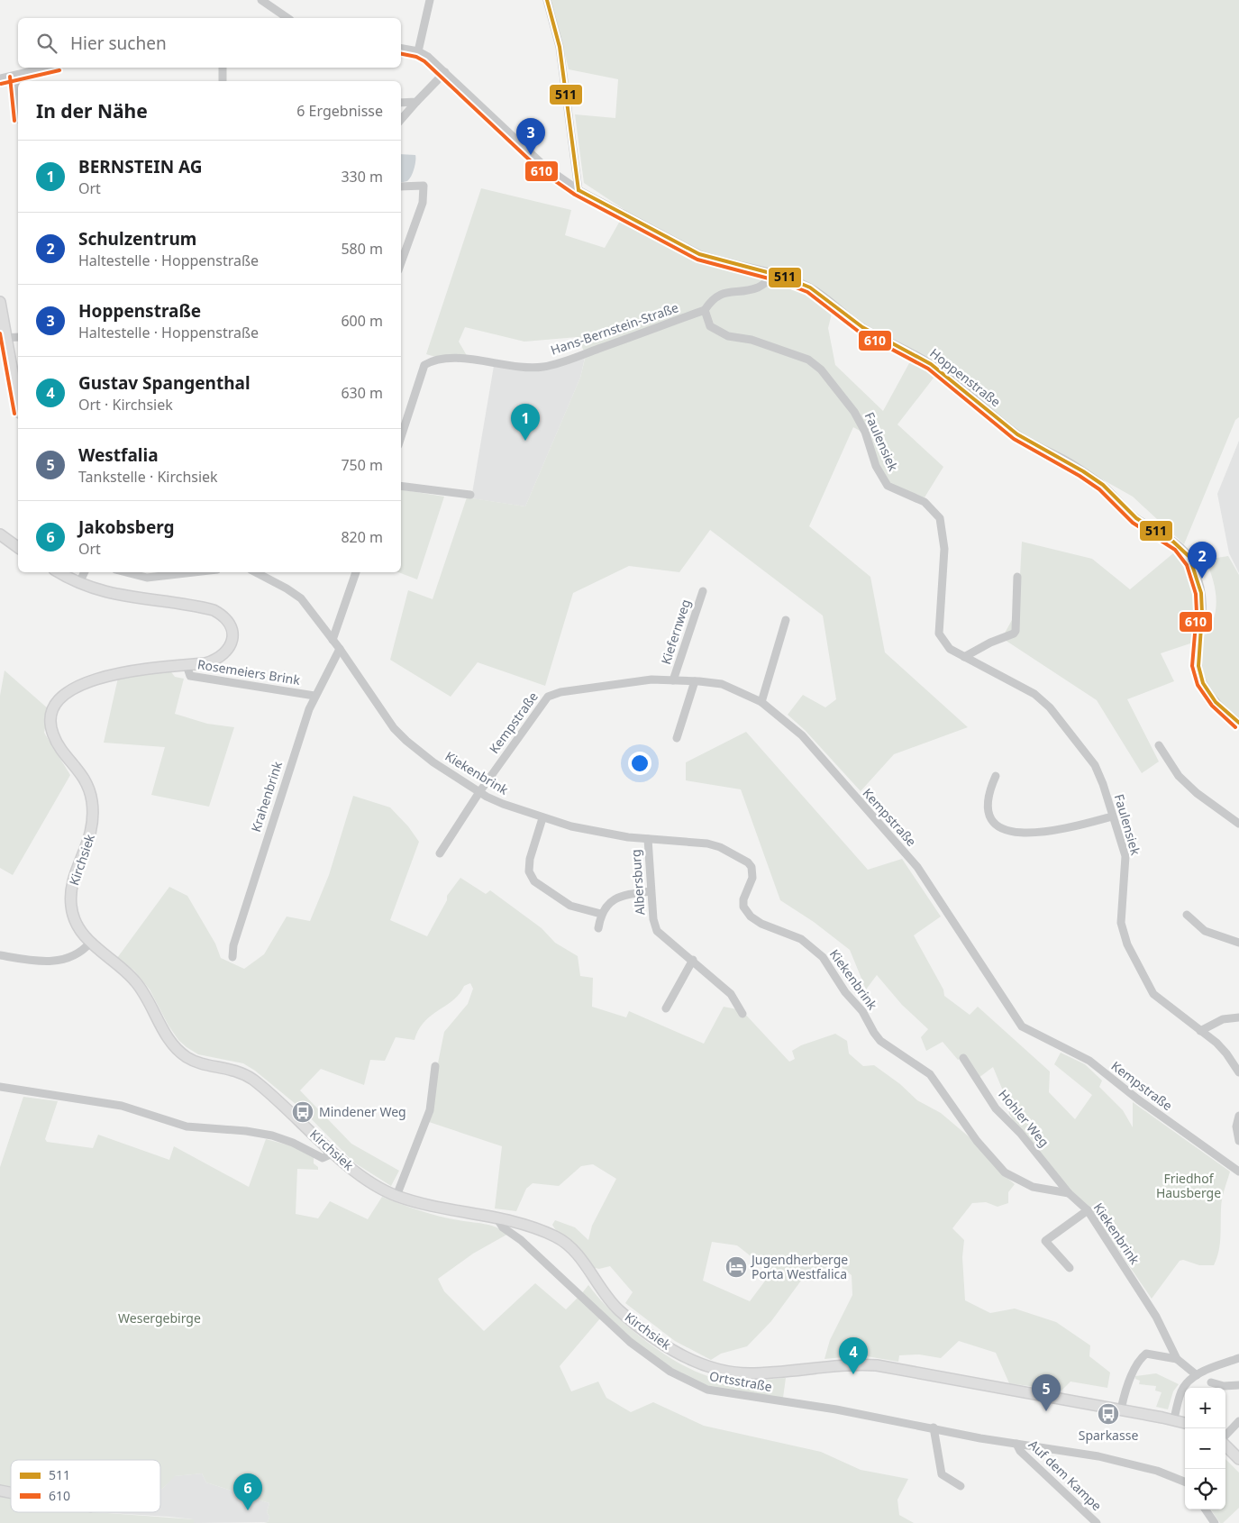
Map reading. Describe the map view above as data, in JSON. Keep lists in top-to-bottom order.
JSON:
{
  "streets": {
    "main road": ["Kirchsiek"],
    "street": [
      "Hans-Bernstein-Straße",
      "Hoppenstraße",
      "Faulensiek",
      "Kiefernweg",
      "Rosemeiers Brink",
      "Kempstraße",
      "Kiekenbrink",
      "Krahenbrink",
      "Albersburg",
      "Hohler Weg",
      "Ortsstraße",
      "Auf dem Kampe"
    ]
  },
  "crossings": [
    ["Hans-Bernstein-Straße", "Hoppenstraße"],
    ["Hans-Bernstein-Straße", "Faulensiek"],
    ["Kiefernweg", "Kempstraße"],
    ["Rosemeiers Brink", "Krahenbrink"],
    ["Rosemeiers Brink", "Kirchsiek"],
    ["Kempstraße", "Kiekenbrink"],
    ["Kiekenbrink", "Krahenbrink"],
    ["Kiekenbrink", "Albersburg"],
    ["Kiekenbrink", "Hohler Weg"],
    ["Kirchsiek", "Ortsstraße"],
    ["Ortsstraße", "Auf dem Kampe"]
  ],
  "parks": ["Friedhof Hausberge", "Wesergebirge"],
  "places": {
    "bus stop": ["Mindener Weg", "Sparkasse"],
    "hotel": ["Jugendherberge Porta Westfalica"]
  },
  "lines": ["transit line 511", "transit line 610"],
  "legend": ["511", "610"],
  "page": {
    "search": "Hier suchen",
    "heading": ["In der Nähe", "6 Ergebnisse"],
    "pins": [
      "3",
      "1",
      "2",
      "4",
      "5",
      "6"
    ],
    "list": [
      {
        "mark": "1",
        "name": "BERNSTEIN AG",
        "note": "Ort",
        "value": "330 m"
      },
      {
        "mark": "2",
        "name": "Schulzentrum",
        "note": "Haltestelle · Hoppenstraße",
        "value": "580 m"
      },
      {
        "mark": "3",
        "name": "Hoppenstraße",
        "note": "Haltestelle · Hoppenstraße",
        "value": "600 m"
      },
      {
        "mark": "4",
        "name": "Gustav Spangenthal",
        "note": "Ort · Kirchsiek",
        "value": "630 m"
      },
      {
        "mark": "5",
        "name": "Westfalia",
        "note": "Tankstelle · Kirchsiek",
        "value": "750 m"
      },
      {
        "mark": "6",
        "name": "Jakobsberg",
        "note": "Ort",
        "value": "820 m"
      }
    ],
    "map_buttons": ["+", "−"]
  }
}
